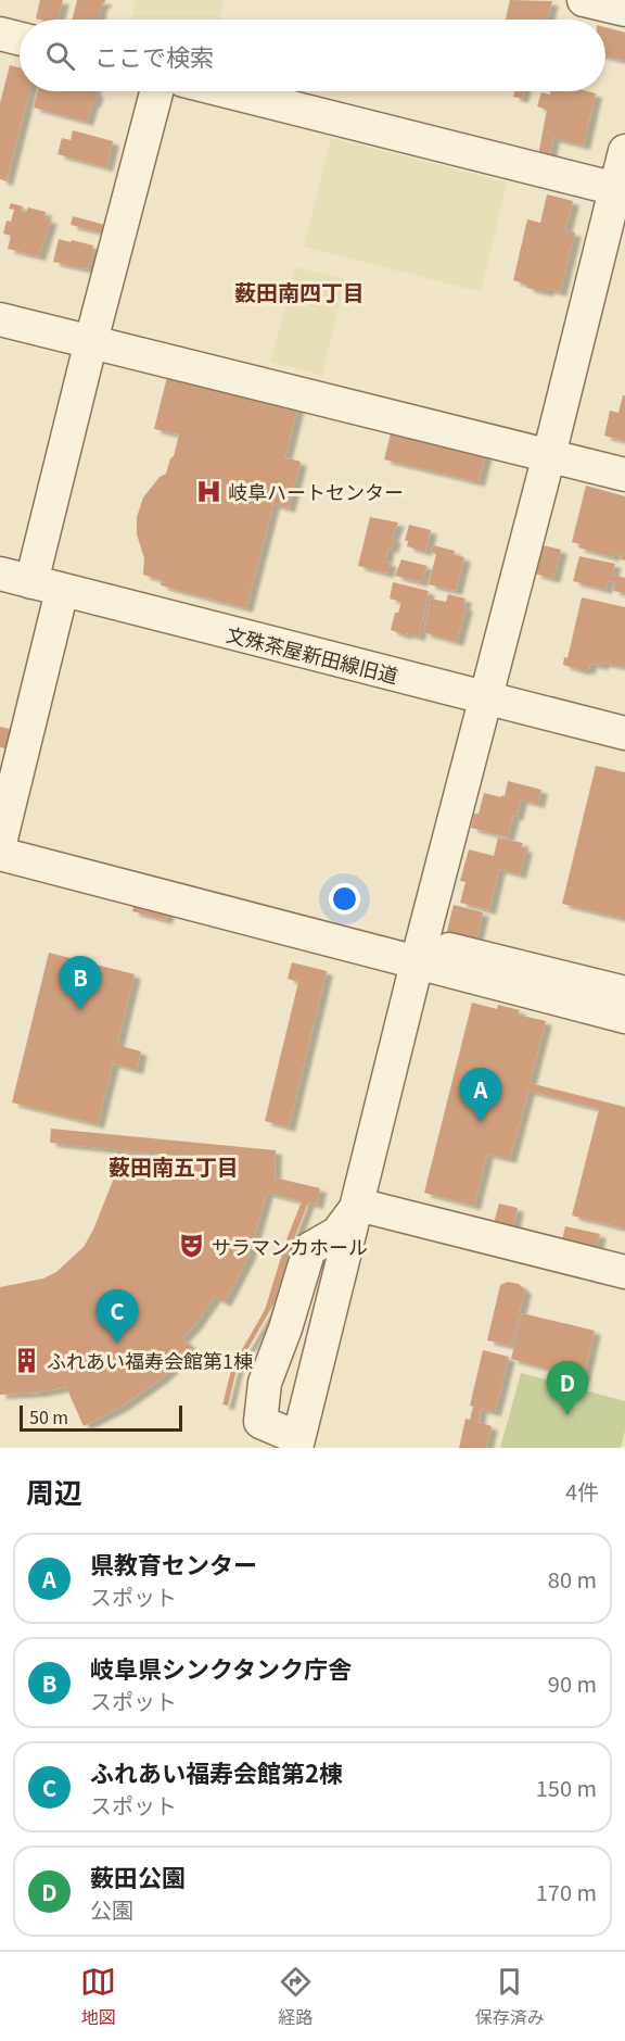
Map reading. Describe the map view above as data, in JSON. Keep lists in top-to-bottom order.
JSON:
{
  "streets": {
    "street": ["文殊茶屋新田線旧道"]
  },
  "districts": ["薮田南四丁目", "薮田南五丁目"],
  "places": {
    "hospital": ["岐阜ハートセンター"],
    "theatre": ["サラマンカホール"],
    "building": ["ふれあい福寿会館第1棟"]
  },
  "scale_bar": "50 m",
  "page": {
    "search": "ここで検索",
    "pins": [
      "B",
      "A",
      "C",
      "D"
    ],
    "scale": "50 m",
    "heading": ["周辺", "4件"],
    "list": [
      {
        "mark": "A",
        "name": "県教育センター",
        "note": "スポット",
        "value": "80 m"
      },
      {
        "mark": "B",
        "name": "岐阜県シンクタンク庁舎",
        "note": "スポット",
        "value": "90 m"
      },
      {
        "mark": "C",
        "name": "ふれあい福寿会館第2棟",
        "note": "スポット",
        "value": "150 m"
      },
      {
        "mark": "D",
        "name": "薮田公園",
        "note": "公園",
        "value": "170 m"
      }
    ],
    "nav": ["地図", "経路", "保存済み"]
  }
}
